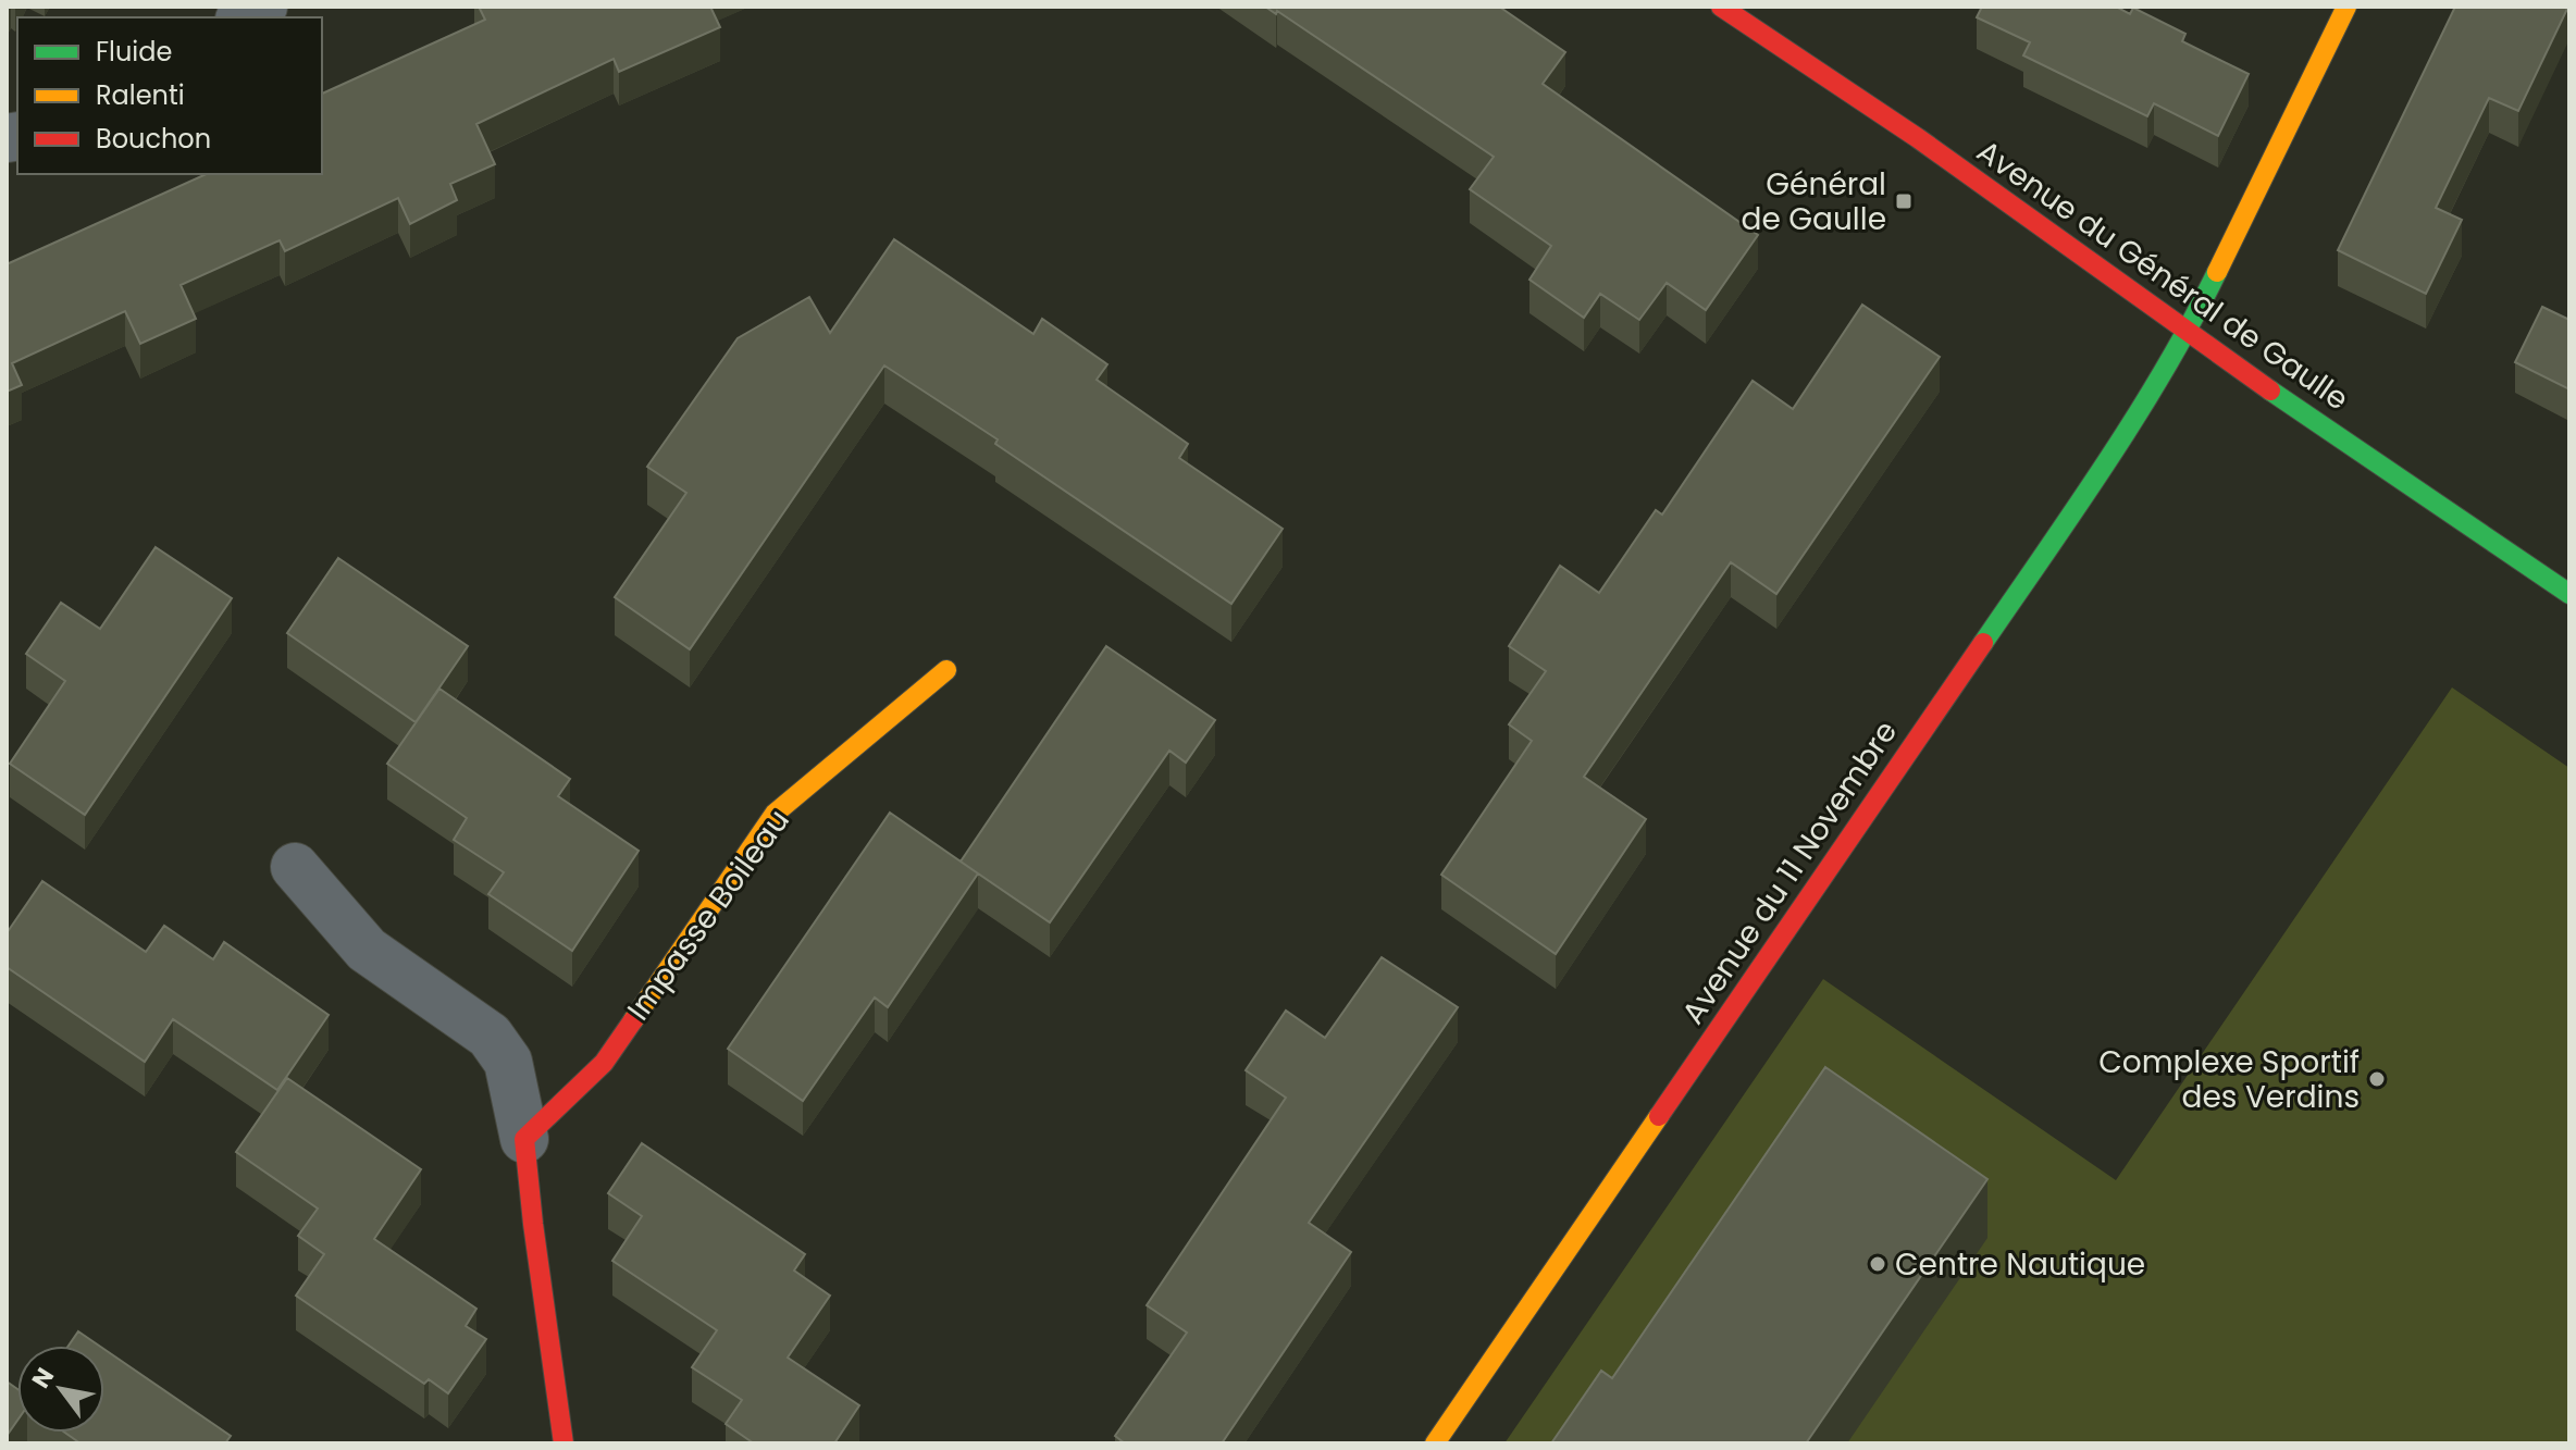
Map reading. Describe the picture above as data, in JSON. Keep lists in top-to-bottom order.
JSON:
{
  "streets": {
    "street": ["Avenue du Général de Gaulle", "Avenue du 11 Novembre", "Impasse Boileau"]
  },
  "crossings": [
    ["Avenue du Général de Gaulle", "Avenue du 11 Novembre"]
  ],
  "places": {
    "transit": ["Général de Gaulle"],
    "other": ["Complexe Sportif des Verdins", "Centre Nautique"]
  },
  "legend": ["Fluide", "Ralenti", "Bouchon"],
  "north": "top left"
}
